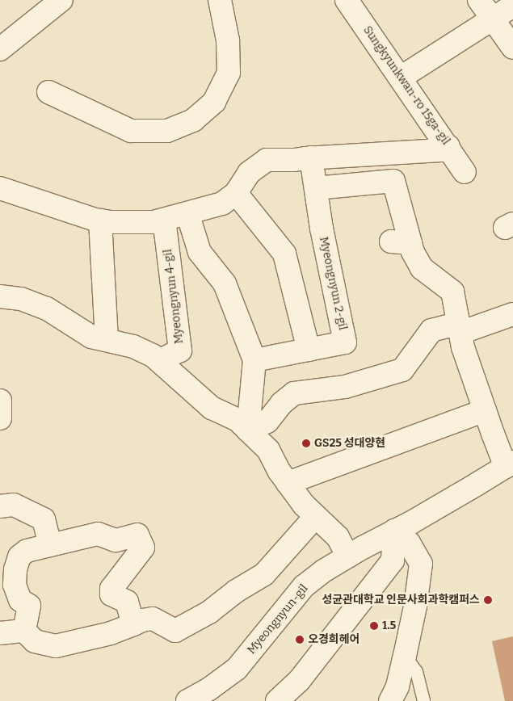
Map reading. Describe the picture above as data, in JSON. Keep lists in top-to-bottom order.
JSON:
{
  "streets": {
    "street": [
      "Sungkyunkwan-ro 15ga-gil",
      "Myeongnyun 2-gil",
      "Myeongnyun 4-gil",
      "Myeongnyun-gil"
    ]
  },
  "places": [
    "GS25 성대양현",
    "성균관대학교 인문사회과학캠퍼스",
    "1.5",
    "오경희헤어"
  ]
}
